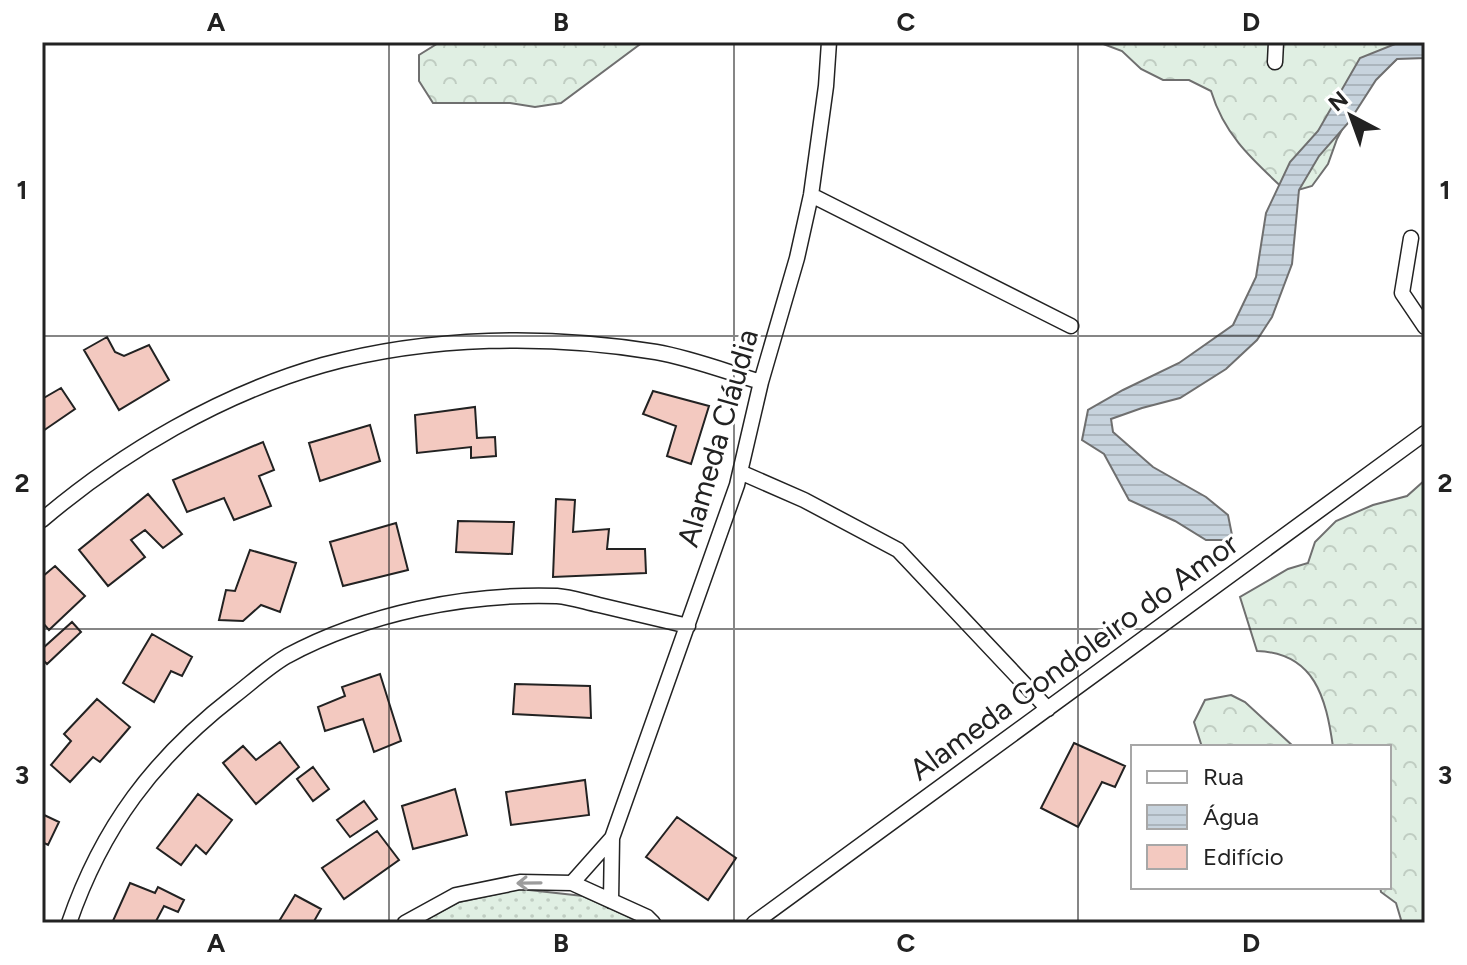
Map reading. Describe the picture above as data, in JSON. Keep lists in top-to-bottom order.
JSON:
{
  "streets": {
    "street": ["Alameda Cláudia", "Alameda Gondoleiro do Amor"]
  },
  "legend": ["Rua", "Água", "Edifício"],
  "north": "top left",
  "grid": {
    "columns": [
      "A",
      "B",
      "C",
      "D"
    ],
    "rows": ["1", "2", "3"]
  }
}
